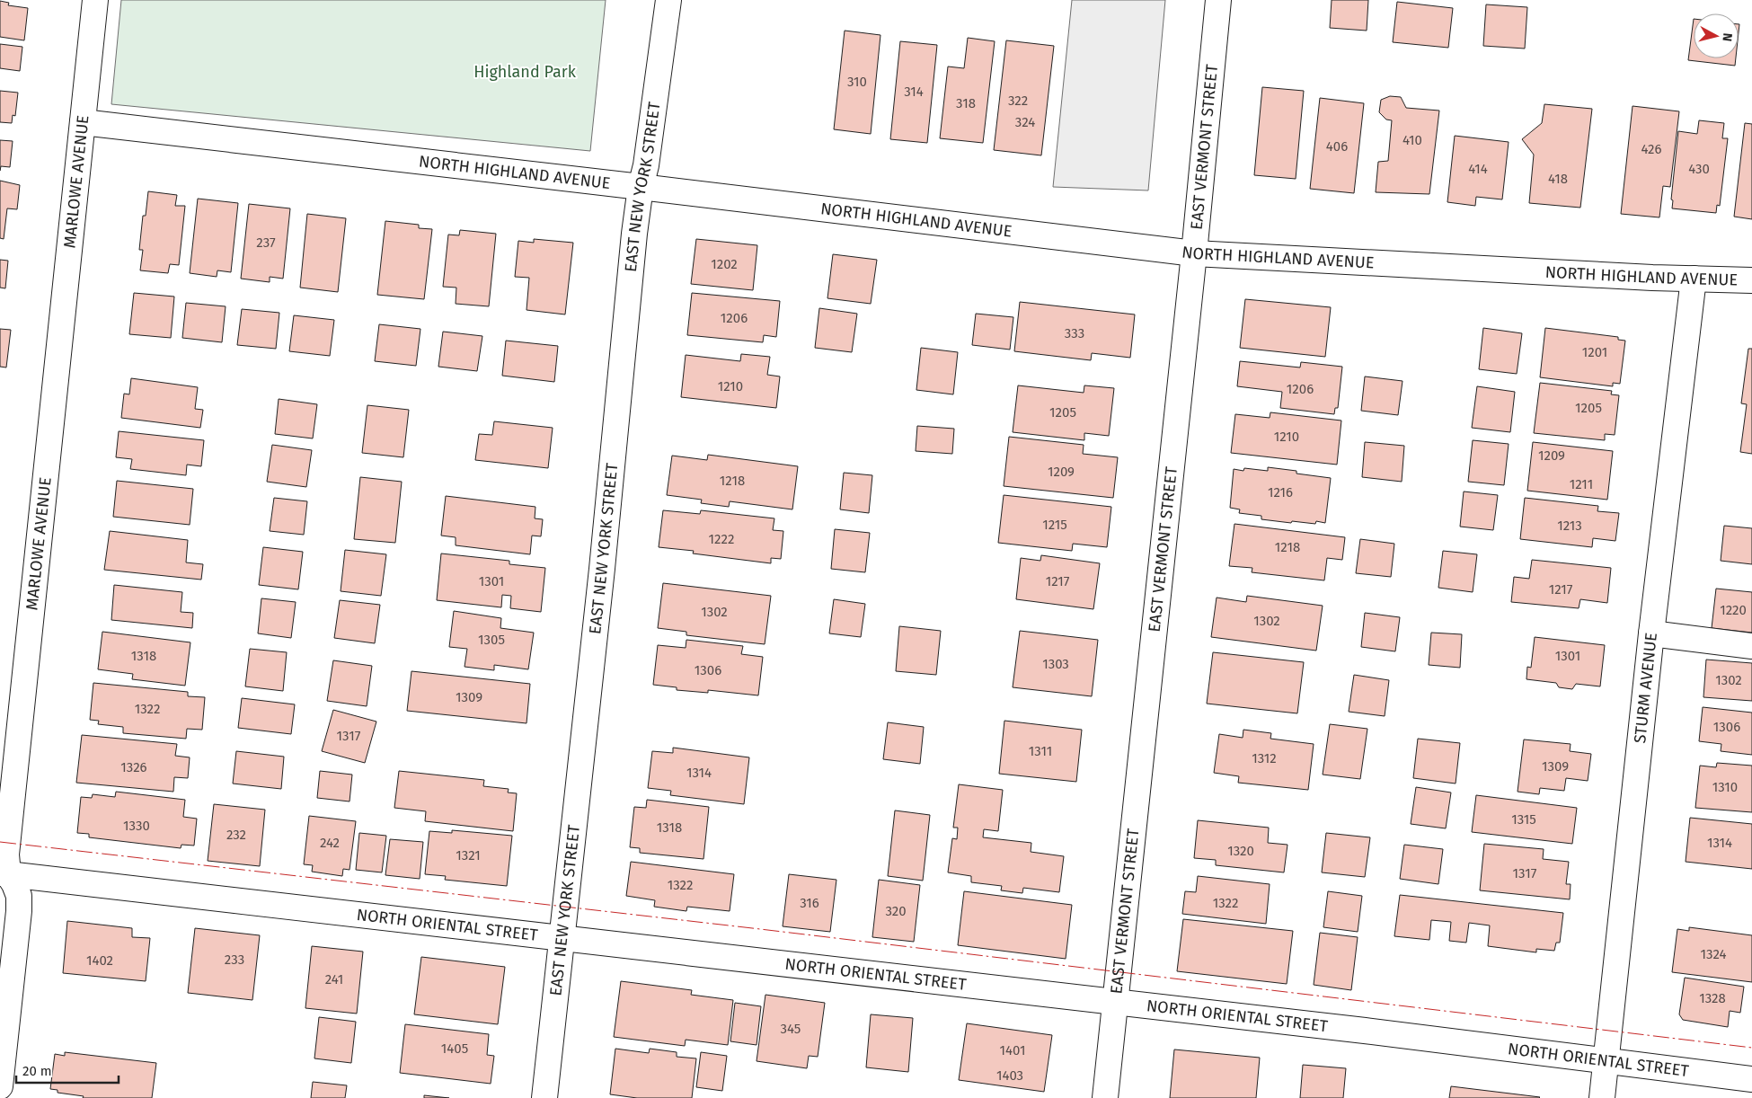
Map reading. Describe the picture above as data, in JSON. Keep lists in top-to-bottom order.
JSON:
{
  "streets": {
    "street": [
      "EAST VERMONT STREET",
      "NORTH HIGHLAND AVENUE",
      "MARLOWE AVENUE",
      "EAST NEW YORK STREET",
      "STURM AVENUE",
      "NORTH ORIENTAL STREET"
    ]
  },
  "crossings": [
    ["EAST VERMONT STREET", "NORTH HIGHLAND AVENUE"],
    ["EAST VERMONT STREET", "NORTH ORIENTAL STREET"],
    ["NORTH HIGHLAND AVENUE", "MARLOWE AVENUE"],
    ["NORTH HIGHLAND AVENUE", "EAST NEW YORK STREET"],
    ["NORTH HIGHLAND AVENUE", "STURM AVENUE"],
    ["MARLOWE AVENUE", "NORTH ORIENTAL STREET"],
    ["EAST NEW YORK STREET", "NORTH ORIENTAL STREET"],
    ["STURM AVENUE", "NORTH ORIENTAL STREET"]
  ],
  "parks": ["Highland Park"],
  "house_numbers": [
    "310",
    "314",
    "322",
    "318",
    "324",
    "410",
    "406",
    "426",
    "414",
    "430",
    "418",
    "237",
    "1202",
    "1206",
    "333",
    "1201",
    "1210",
    "1206",
    "1205",
    "1205",
    "1210",
    "1209",
    "1209",
    "1218",
    "1211",
    "1216",
    "1215",
    "1213",
    "1222",
    "1218",
    "1301",
    "1217",
    "1217",
    "1220",
    "1302",
    "1302",
    "1305",
    "1318",
    "1301",
    "1303",
    "1306",
    "1302",
    "1309",
    "1322",
    "1306",
    "1317",
    "1311",
    "1312",
    "1309",
    "1326",
    "1314",
    "1310",
    "1315",
    "1330",
    "1318",
    "232",
    "242",
    "1314",
    "1320",
    "1321",
    "1317",
    "1322",
    "316",
    "1322",
    "320",
    "1324",
    "233",
    "1402",
    "241",
    "1328",
    "345",
    "1405",
    "1401",
    "1403"
  ],
  "scale_bar": "20 m",
  "north": "right"
}
